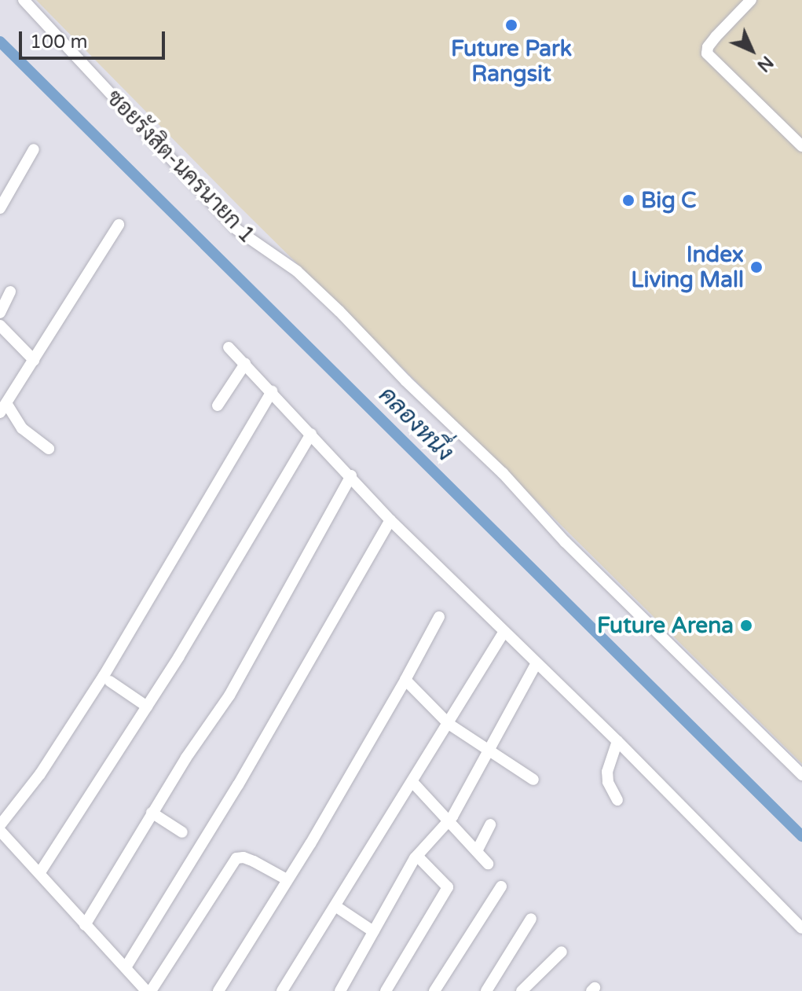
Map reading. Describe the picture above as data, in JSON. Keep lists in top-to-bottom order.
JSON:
{
  "streets": {
    "street": ["ซอยรังสิต-นครนายก 1"]
  },
  "water": ["คลองหนึ่ง"],
  "places": [
    "Future Park Rangsit",
    "Big C",
    "Index Living Mall",
    "Future Arena"
  ],
  "scale_bar": "100 m",
  "north": "bottom right"
}
